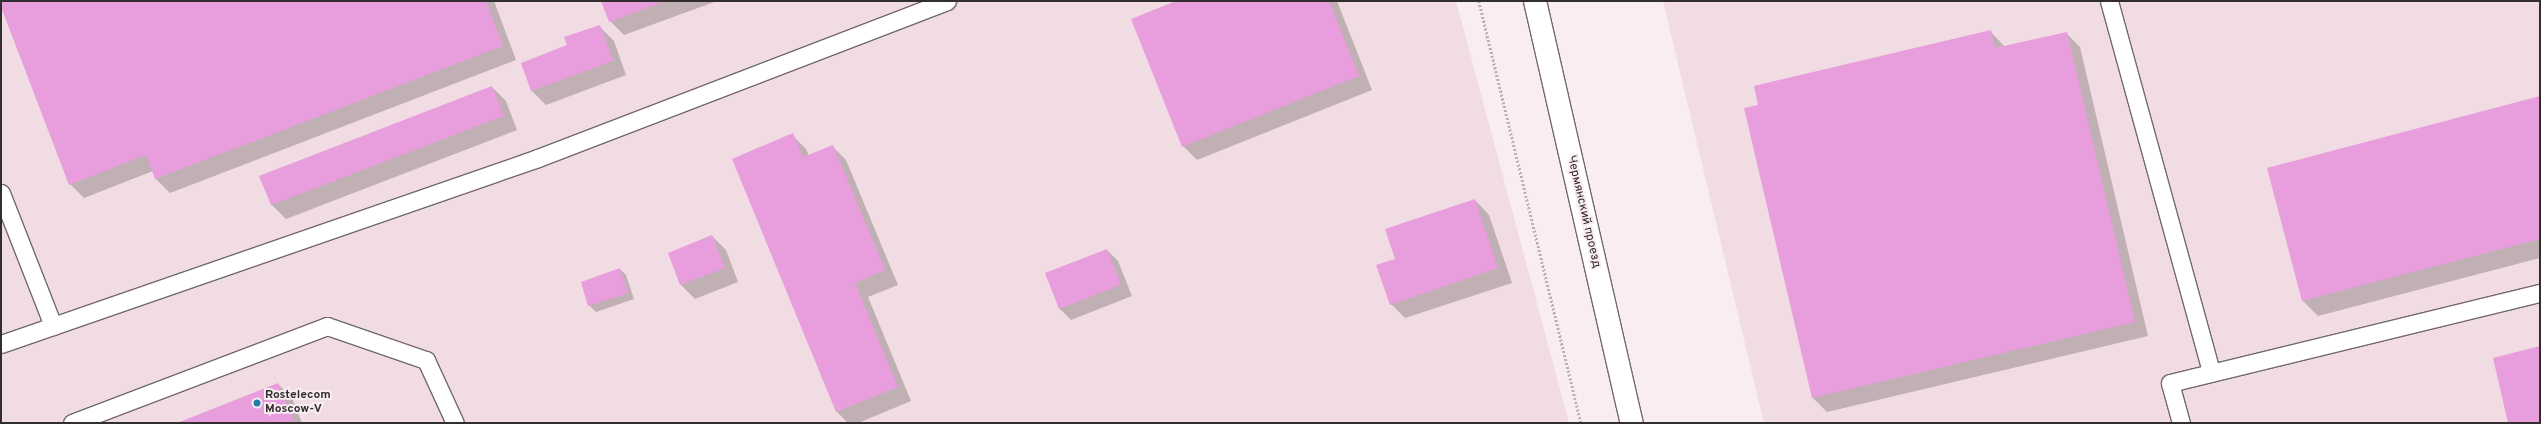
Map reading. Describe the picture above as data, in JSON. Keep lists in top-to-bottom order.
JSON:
{
  "streets": {
    "street": ["Чермянский проезд"]
  },
  "places": ["Rostelecom Moscow-V"]
}
